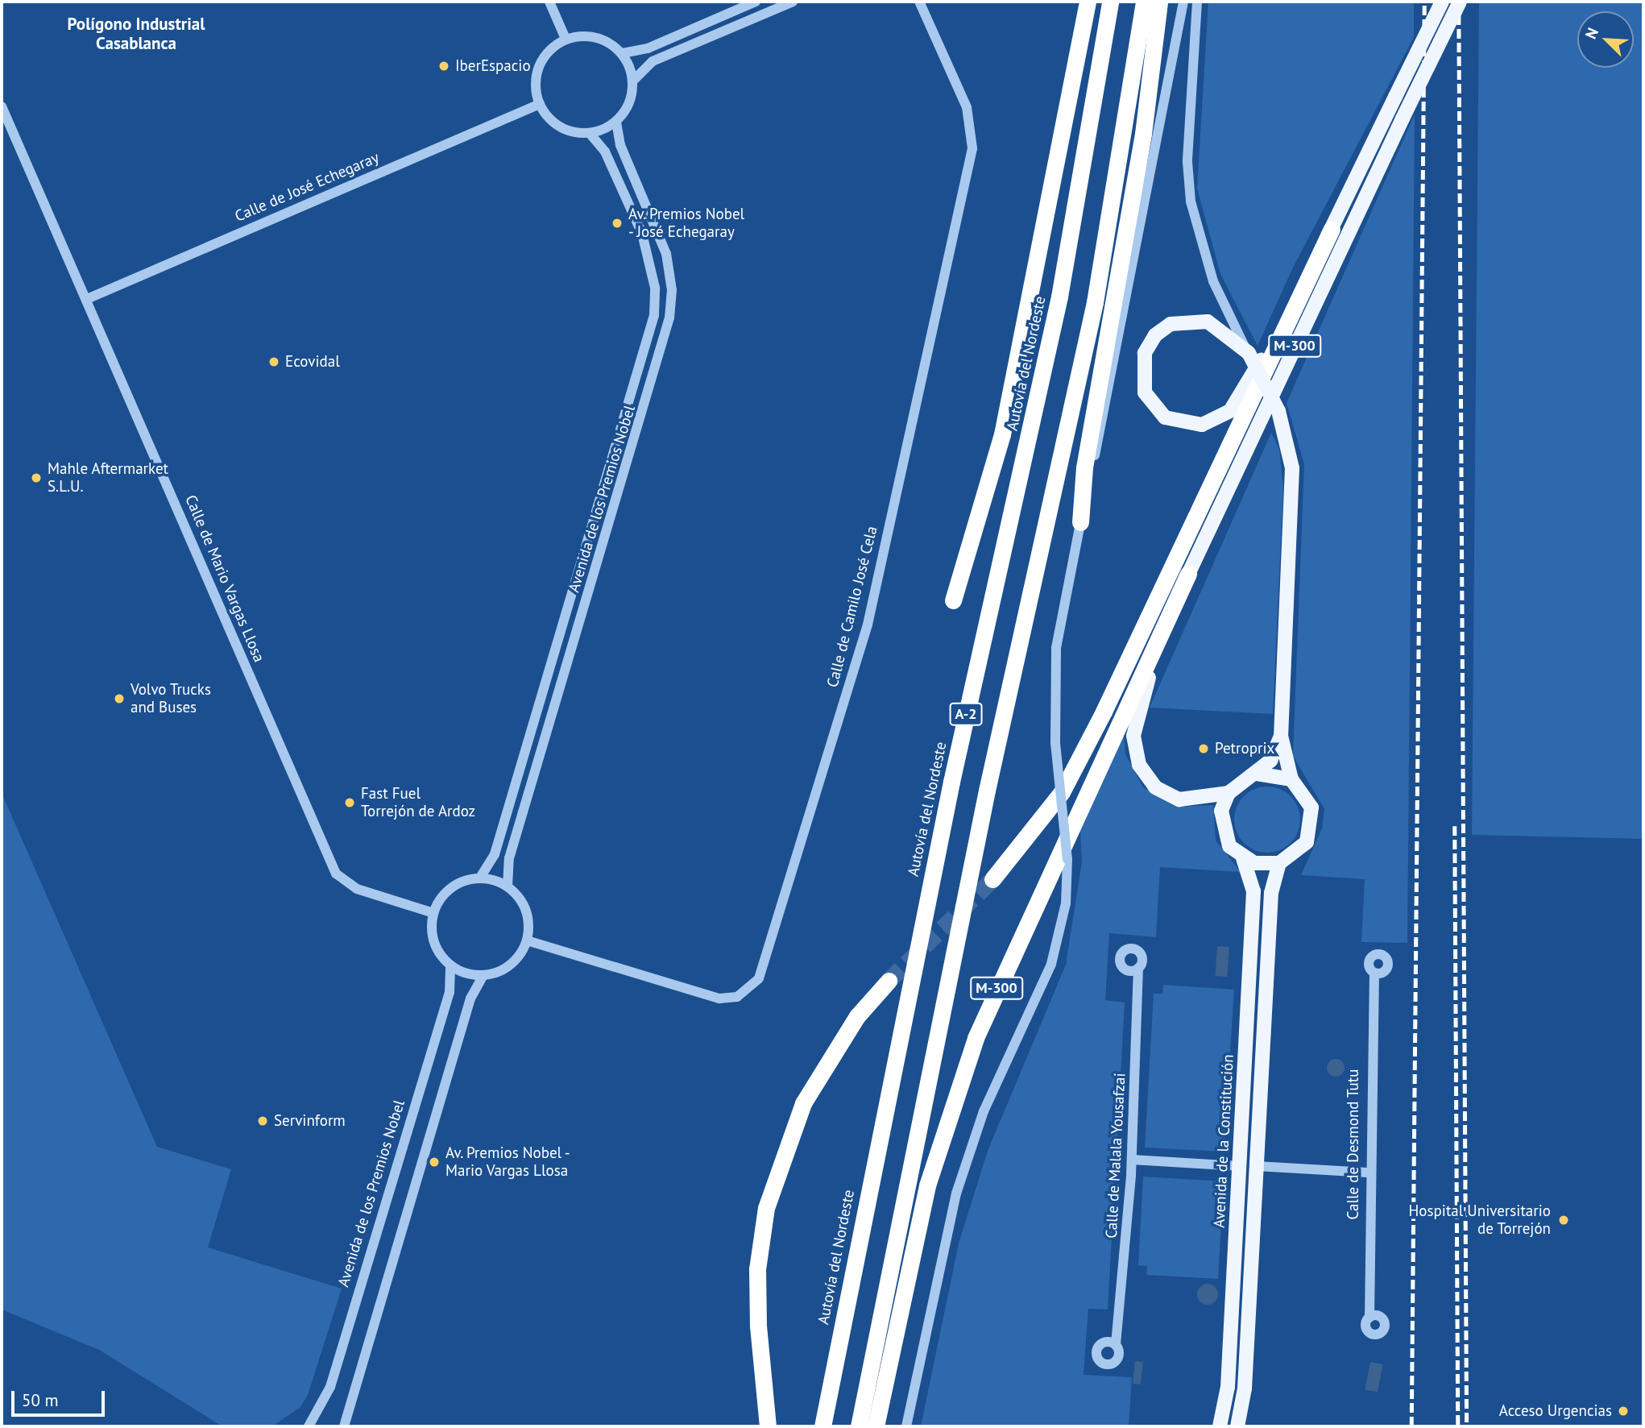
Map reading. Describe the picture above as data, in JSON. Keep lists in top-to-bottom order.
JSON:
{
  "streets": {
    "highway": ["M-300", "Autovía del Nordeste", "A-2"],
    "main road": ["Avenida de la Constitución"],
    "street": [
      "Calle de José Echegaray",
      "Avenida de los Premios Nobel",
      "Calle de Mario Vargas Llosa",
      "Calle de Camilo José Cela",
      "Calle de Desmond Tutu",
      "Calle de Malala Yousafzai"
    ]
  },
  "crossings": [
    ["Calle de José Echegaray", "Avenida de los Premios Nobel"],
    ["Calle de José Echegaray", "Calle de Mario Vargas Llosa"],
    ["Avenida de los Premios Nobel", "Calle de Mario Vargas Llosa"],
    ["Avenida de los Premios Nobel", "Calle de Camilo José Cela"],
    ["Calle de Mario Vargas Llosa", "Calle de Camilo José Cela"]
  ],
  "districts": ["Polígono Industrial Casablanca"],
  "places": [
    "IberEspacio",
    "Av. Premios Nobel - José Echegaray",
    "Ecovidal",
    "Mahle Aftermarket S.L.U.",
    "Volvo Trucks and Buses",
    "Petroprix",
    "Fast Fuel Torrejón de Ardoz",
    "Servinform",
    "Av. Premios Nobel - Mario Vargas Llosa",
    "Hospital Universitario de Torrejón",
    "Acceso Urgencias"
  ],
  "scale_bar": "50 m",
  "north": "top left"
}
